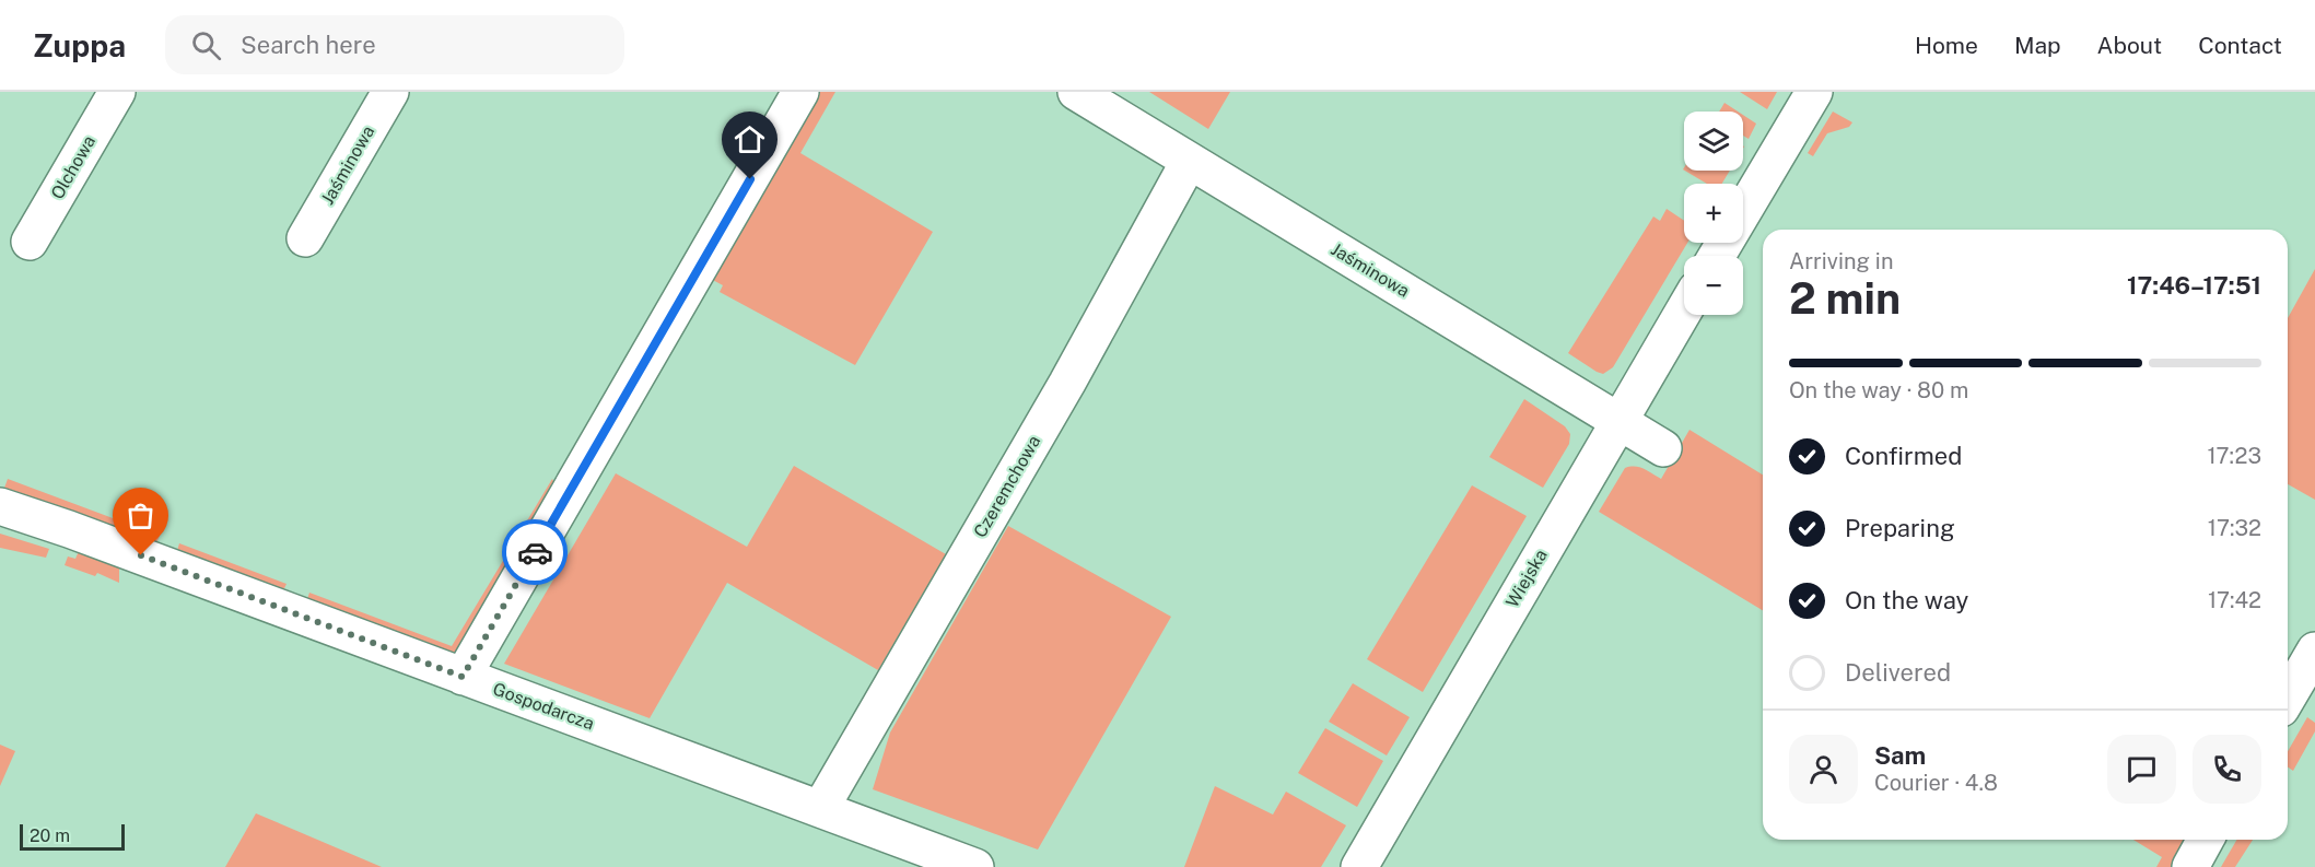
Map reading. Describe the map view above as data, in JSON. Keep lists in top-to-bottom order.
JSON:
{
  "streets": {
    "street": [
      "Jaśminowa",
      "Olchowa",
      "Czeremchowa",
      "Wiejska",
      "Gospodarcza"
    ]
  },
  "crossings": [
    ["Jaśminowa", "Czeremchowa"],
    ["Jaśminowa", "Wiejska"],
    ["Czeremchowa", "Gospodarcza"]
  ],
  "scale_bar": "20 m",
  "page": {
    "header": "Zuppa",
    "search": "Search here",
    "nav": [
      "Home",
      "Map",
      "About",
      "Contact"
    ],
    "map_buttons": ["+", "−"],
    "heading": ["2 min", "Arriving in", "17:46–17:51"],
    "panel": ["Sam", "Courier · 4.8"],
    "bar": "On the way · 80 m",
    "list": [
      ["Confirmed", "17:23"],
      ["Preparing", "17:32"],
      ["On the way", "17:42"],
      "Delivered"
    ],
    "scale": "20 m"
  }
}
